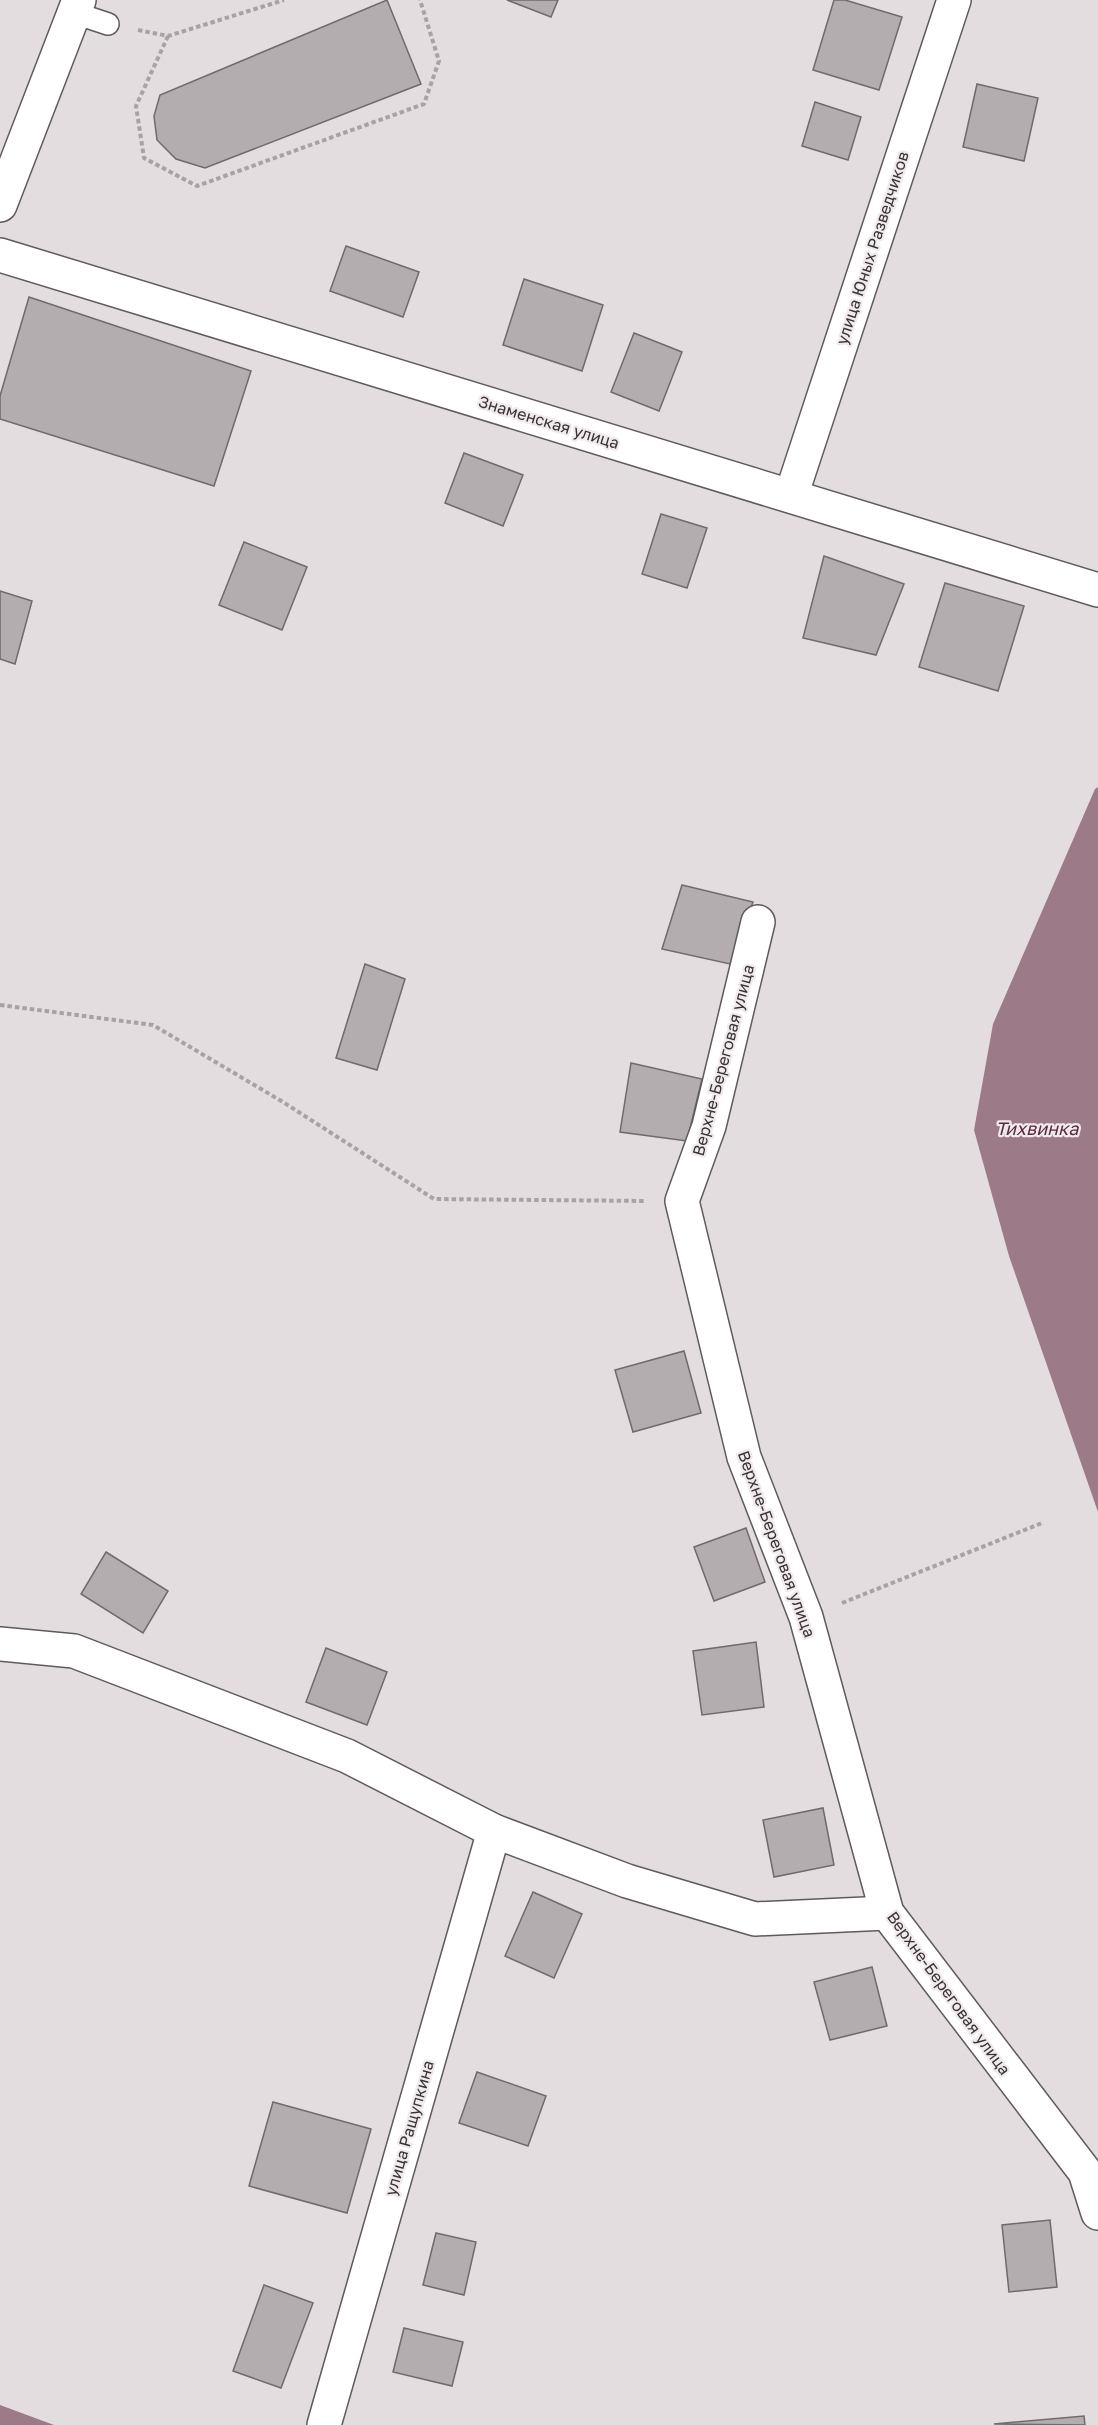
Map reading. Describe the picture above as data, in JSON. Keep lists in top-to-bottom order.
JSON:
{
  "streets": {
    "street": [
      "улица Юных Разведчиков",
      "Знаменская улица",
      "Верхне-Береговая улица",
      "улица Ращупкина"
    ]
  },
  "crossings": [
    ["улица Юных Разведчиков", "Знаменская улица"]
  ],
  "water": ["Тихвинка"]
}
